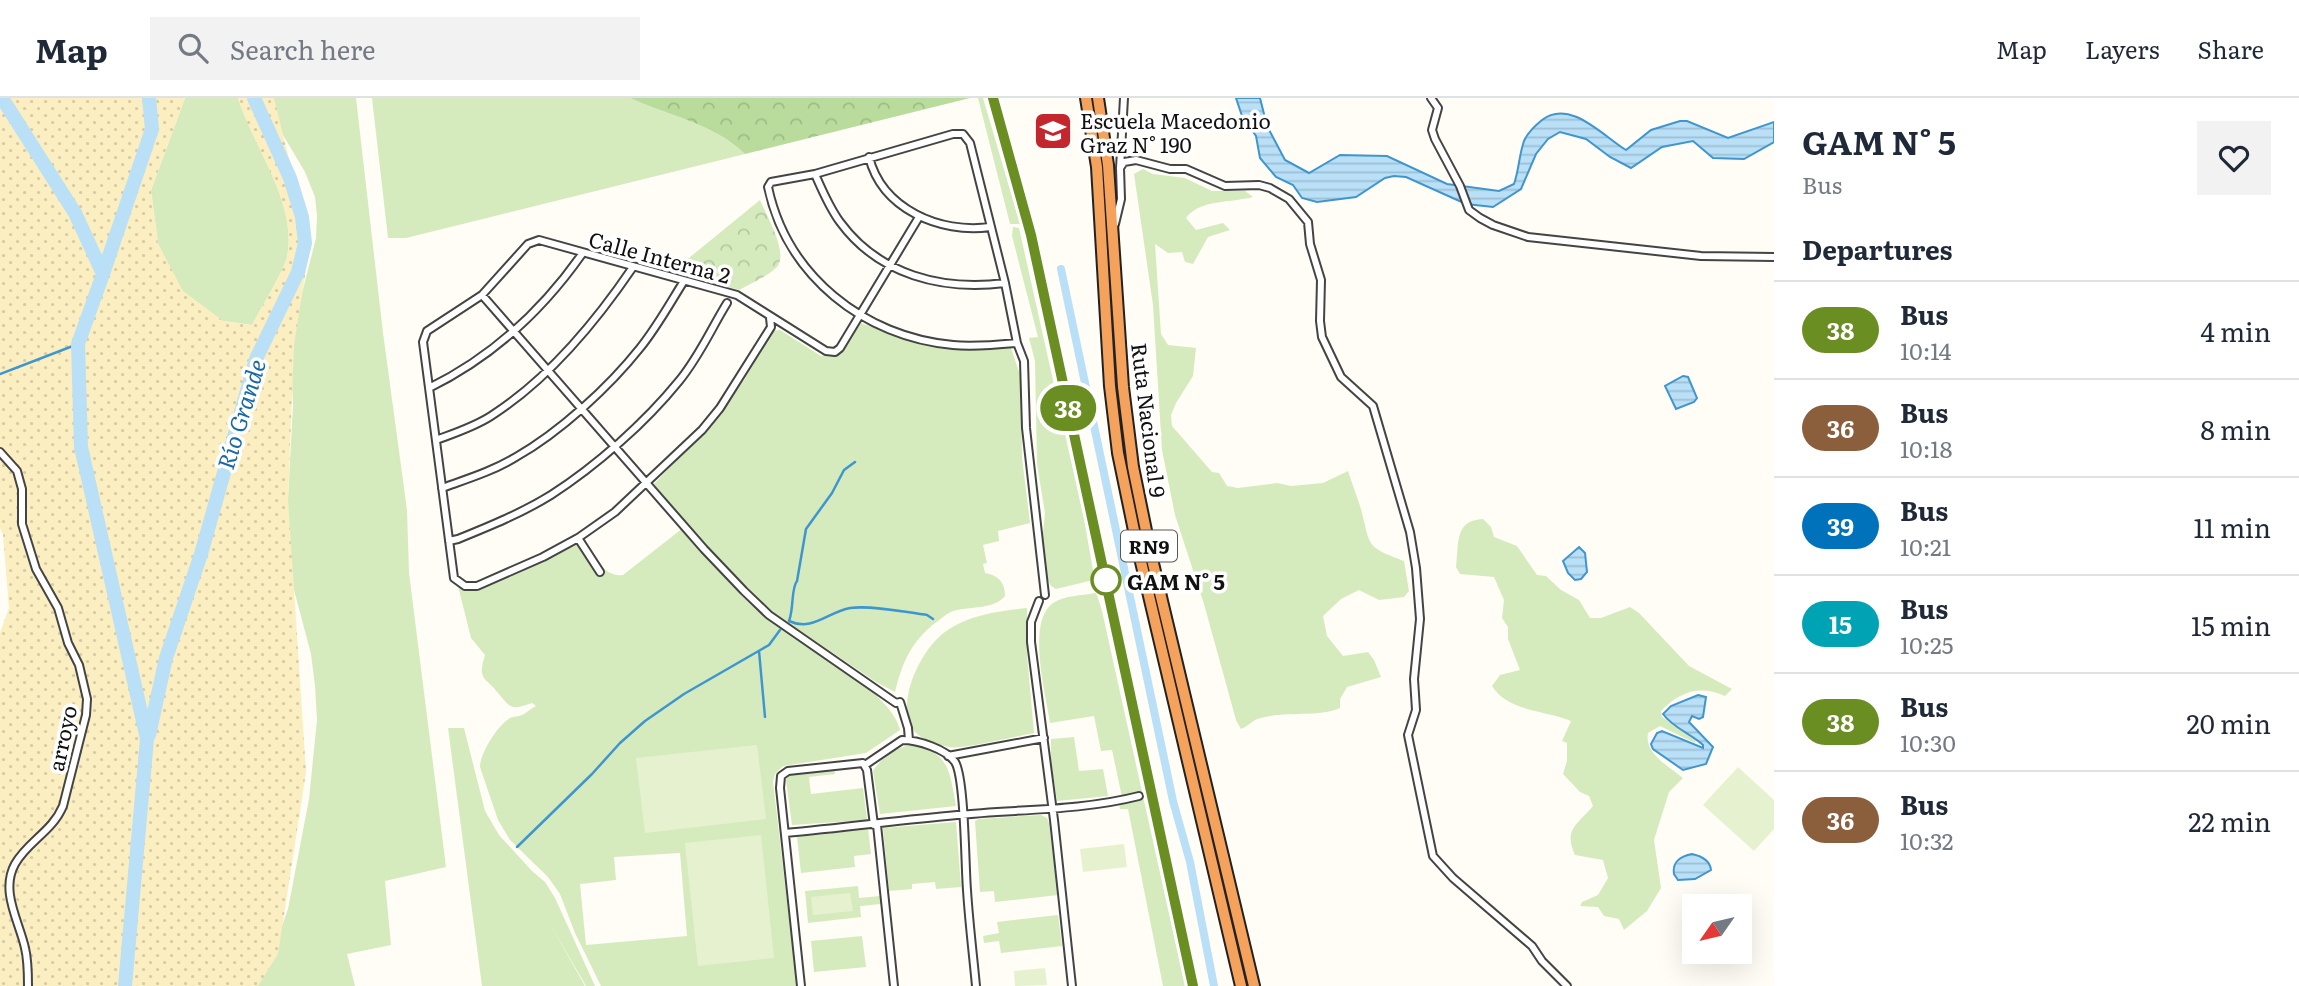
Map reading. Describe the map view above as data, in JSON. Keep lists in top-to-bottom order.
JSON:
{
  "streets": {
    "highway": ["Ruta Nacional 9", "RN9"],
    "street": ["Calle Interna 2", "arroyo"]
  },
  "water": ["Río Grande"],
  "places": {
    "school or university": ["Escuela Macedonio Graz N° 190"],
    "other": ["GAM N° 5"]
  },
  "lines": ["bus line 38"],
  "north": "bottom left",
  "page": {
    "header": "Map",
    "search": "Search here",
    "nav": ["Map", "Layers", "Share"],
    "on_map": "38",
    "heading": [
      ["GAM N° 5", "Bus"],
      "Departures"
    ],
    "list": [
      {
        "mark": "38",
        "name": "Bus",
        "note": "10:14",
        "value": "4 min"
      },
      {
        "mark": "36",
        "name": "Bus",
        "note": "10:18",
        "value": "8 min"
      },
      {
        "mark": "39",
        "name": "Bus",
        "note": "10:21",
        "value": "11 min"
      },
      {
        "mark": "15",
        "name": "Bus",
        "note": "10:25",
        "value": "15 min"
      },
      {
        "mark": "38",
        "name": "Bus",
        "note": "10:30",
        "value": "20 min"
      },
      {
        "mark": "36",
        "name": "Bus",
        "note": "10:32",
        "value": "22 min"
      }
    ]
  }
}
